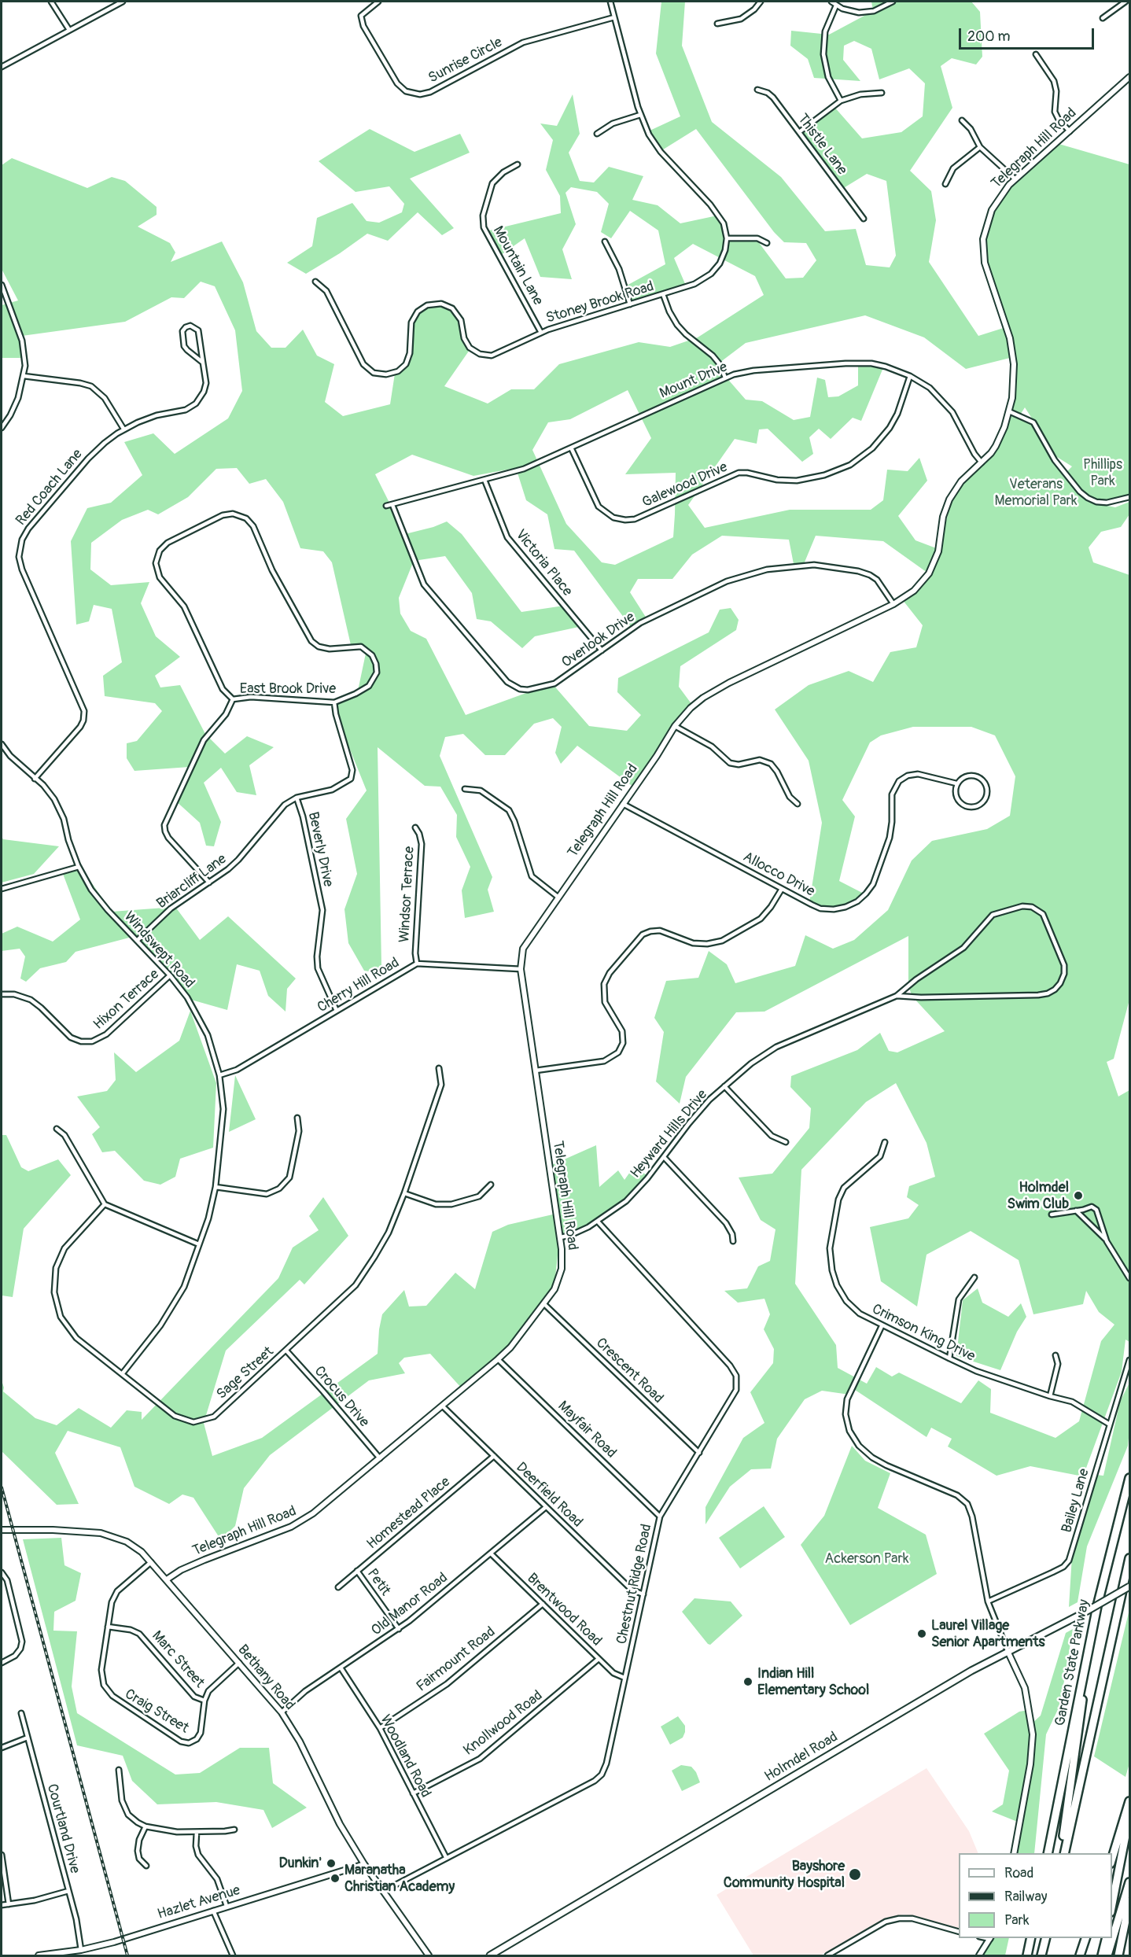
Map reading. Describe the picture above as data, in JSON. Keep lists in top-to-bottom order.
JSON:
{
  "streets": {
    "highway": ["Garden State Parkway"],
    "main road": ["Holmdel Road"],
    "street": [
      "Sunrise Circle",
      "Thistle Lane",
      "Telegraph Hill Road",
      "Mountain Lane",
      "Stoney Brook Road",
      "Mount Drive",
      "Galewood Drive",
      "Red Coach Lane",
      "Victoria Place",
      "Overlook Drive",
      "East Brook Drive",
      "Beverly Drive",
      "Allocco Drive",
      "Briarcliff Lane",
      "Windsor Terrace",
      "Windswept Road",
      "Cherry Hill Road",
      "Hixon Terrace",
      "Heyward Hills Drive",
      "Crimson King Drive",
      "Crescent Road",
      "Sage Street",
      "Crocus Drive",
      "Mayfair Road",
      "Deerfield Road",
      "Bailey Lane",
      "Homestead Place",
      "Petit",
      "Chestnut Ridge Road",
      "Old Manor Road",
      "Brentwood Road",
      "Marc Street",
      "Fairmount Road",
      "Bethany Road",
      "Craig Street",
      "Knollwood Road",
      "Woodland Road",
      "Courtland Drive",
      "Hazlet Avenue"
    ]
  },
  "crossings": [
    ["Telegraph Hill Road", "Mount Drive"],
    ["Telegraph Hill Road", "Overlook Drive"],
    ["Telegraph Hill Road", "Allocco Drive"],
    ["Telegraph Hill Road", "Cherry Hill Road"],
    ["Telegraph Hill Road", "Heyward Hills Drive"],
    ["Telegraph Hill Road", "Crescent Road"],
    ["Telegraph Hill Road", "Crocus Drive"],
    ["Telegraph Hill Road", "Mayfair Road"],
    ["Telegraph Hill Road", "Deerfield Road"],
    ["Telegraph Hill Road", "Bethany Road"],
    ["Mountain Lane", "Stoney Brook Road"],
    ["Mount Drive", "Galewood Drive"],
    ["Mount Drive", "Victoria Place"],
    ["Mount Drive", "Overlook Drive"],
    ["Red Coach Lane", "Windswept Road"],
    ["Victoria Place", "Overlook Drive"],
    ["East Brook Drive", "Beverly Drive"],
    ["East Brook Drive", "Briarcliff Lane"],
    ["Beverly Drive", "Briarcliff Lane"],
    ["Beverly Drive", "Cherry Hill Road"],
    ["Briarcliff Lane", "Windswept Road"],
    ["Windsor Terrace", "Cherry Hill Road"],
    ["Windswept Road", "Cherry Hill Road"],
    ["Windswept Road", "Hixon Terrace"],
    ["Windswept Road", "Sage Street"],
    ["Heyward Hills Drive", "Chestnut Ridge Road"],
    ["Crimson King Drive", "Bailey Lane"],
    ["Crescent Road", "Chestnut Ridge Road"],
    ["Sage Street", "Crocus Drive"],
    ["Mayfair Road", "Chestnut Ridge Road"],
    ["Deerfield Road", "Homestead Place"],
    ["Deerfield Road", "Chestnut Ridge Road"],
    ["Deerfield Road", "Old Manor Road"],
    ["Homestead Place", "Petit"],
    ["Petit", "Old Manor Road"],
    ["Chestnut Ridge Road", "Brentwood Road"],
    ["Chestnut Ridge Road", "Bethany Road"],
    ["Chestnut Ridge Road", "Woodland Road"],
    ["Old Manor Road", "Brentwood Road"],
    ["Old Manor Road", "Bethany Road"],
    ["Old Manor Road", "Woodland Road"],
    ["Brentwood Road", "Fairmount Road"],
    ["Brentwood Road", "Knollwood Road"],
    ["Marc Street", "Craig Street"],
    ["Fairmount Road", "Woodland Road"],
    ["Bethany Road", "Craig Street"],
    ["Bethany Road", "Hazlet Avenue"],
    ["Knollwood Road", "Woodland Road"],
    ["Courtland Drive", "Hazlet Avenue"]
  ],
  "parks": ["Phillips Park", "Veterans Memorial Park", "Ackerson Park"],
  "places": [
    "Holmdel Swim Club",
    "Laurel Village Senior Apartments",
    "Indian Hill Elementary School",
    "Dunkin'",
    "Bayshore Community Hospital",
    "Maranatha Christian Academy"
  ],
  "legend": ["Road", "Railway", "Park"],
  "scale_bar": "200 m"
}
